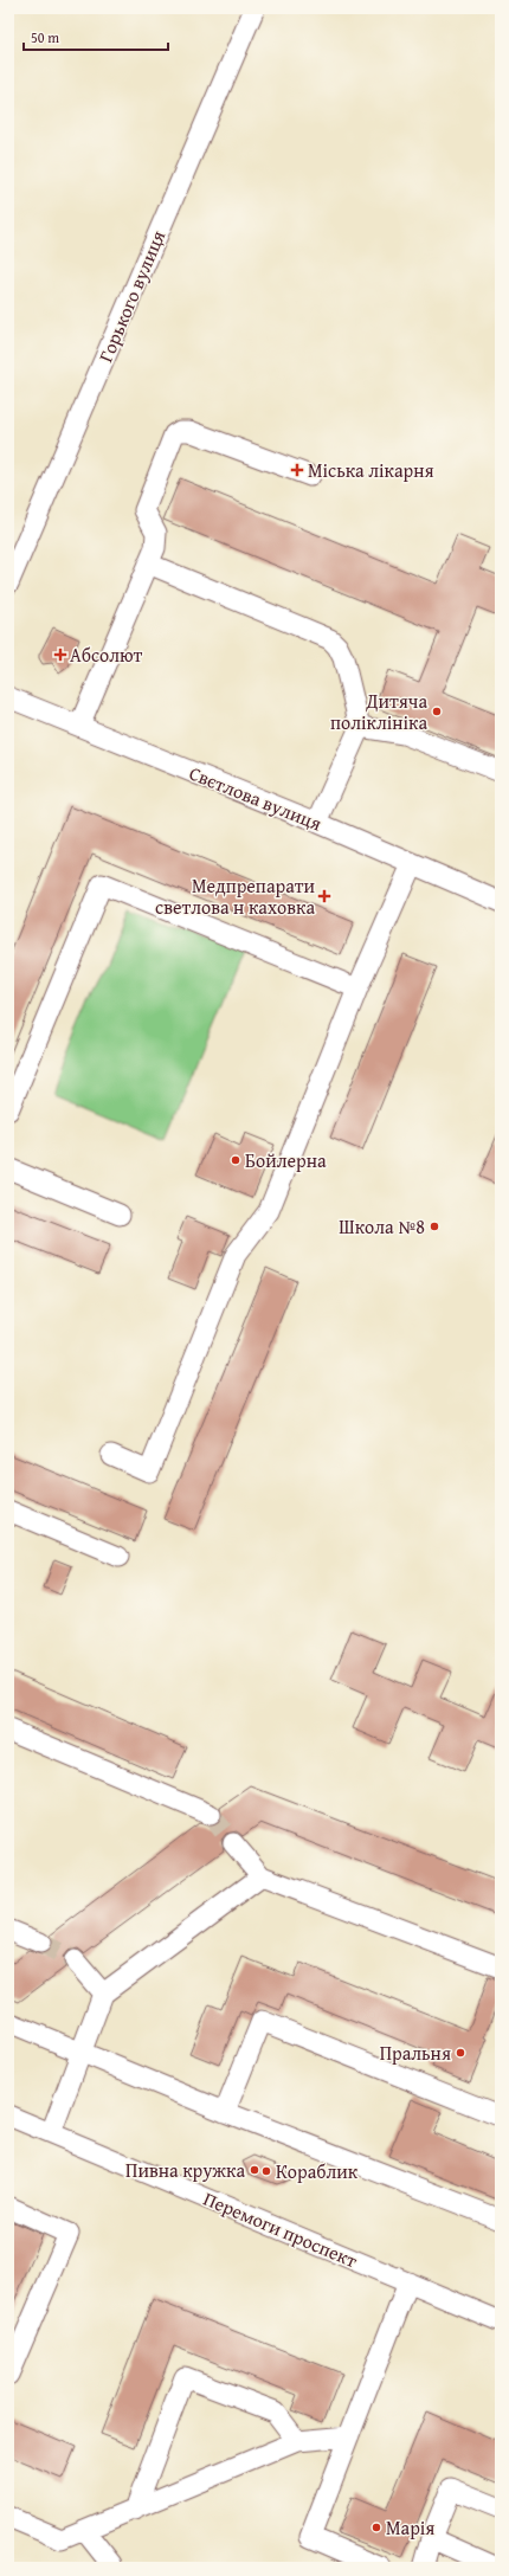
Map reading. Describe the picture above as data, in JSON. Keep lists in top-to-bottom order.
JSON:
{
  "streets": {
    "street": ["Горького вулиця", "Свєтлова вулиця", "Перемоги проспект"]
  },
  "places": {
    "health": ["Міська лікарня", "Абсолют", "Медпрепарати светлова н каховка"],
    "other": [
      "Дитяча поліклініка",
      "Бойлерна",
      "Школа №8",
      "Пральня",
      "Пивна кружка",
      "Кораблик",
      "Марія"
    ]
  },
  "scale_bar": "50 m"
}
